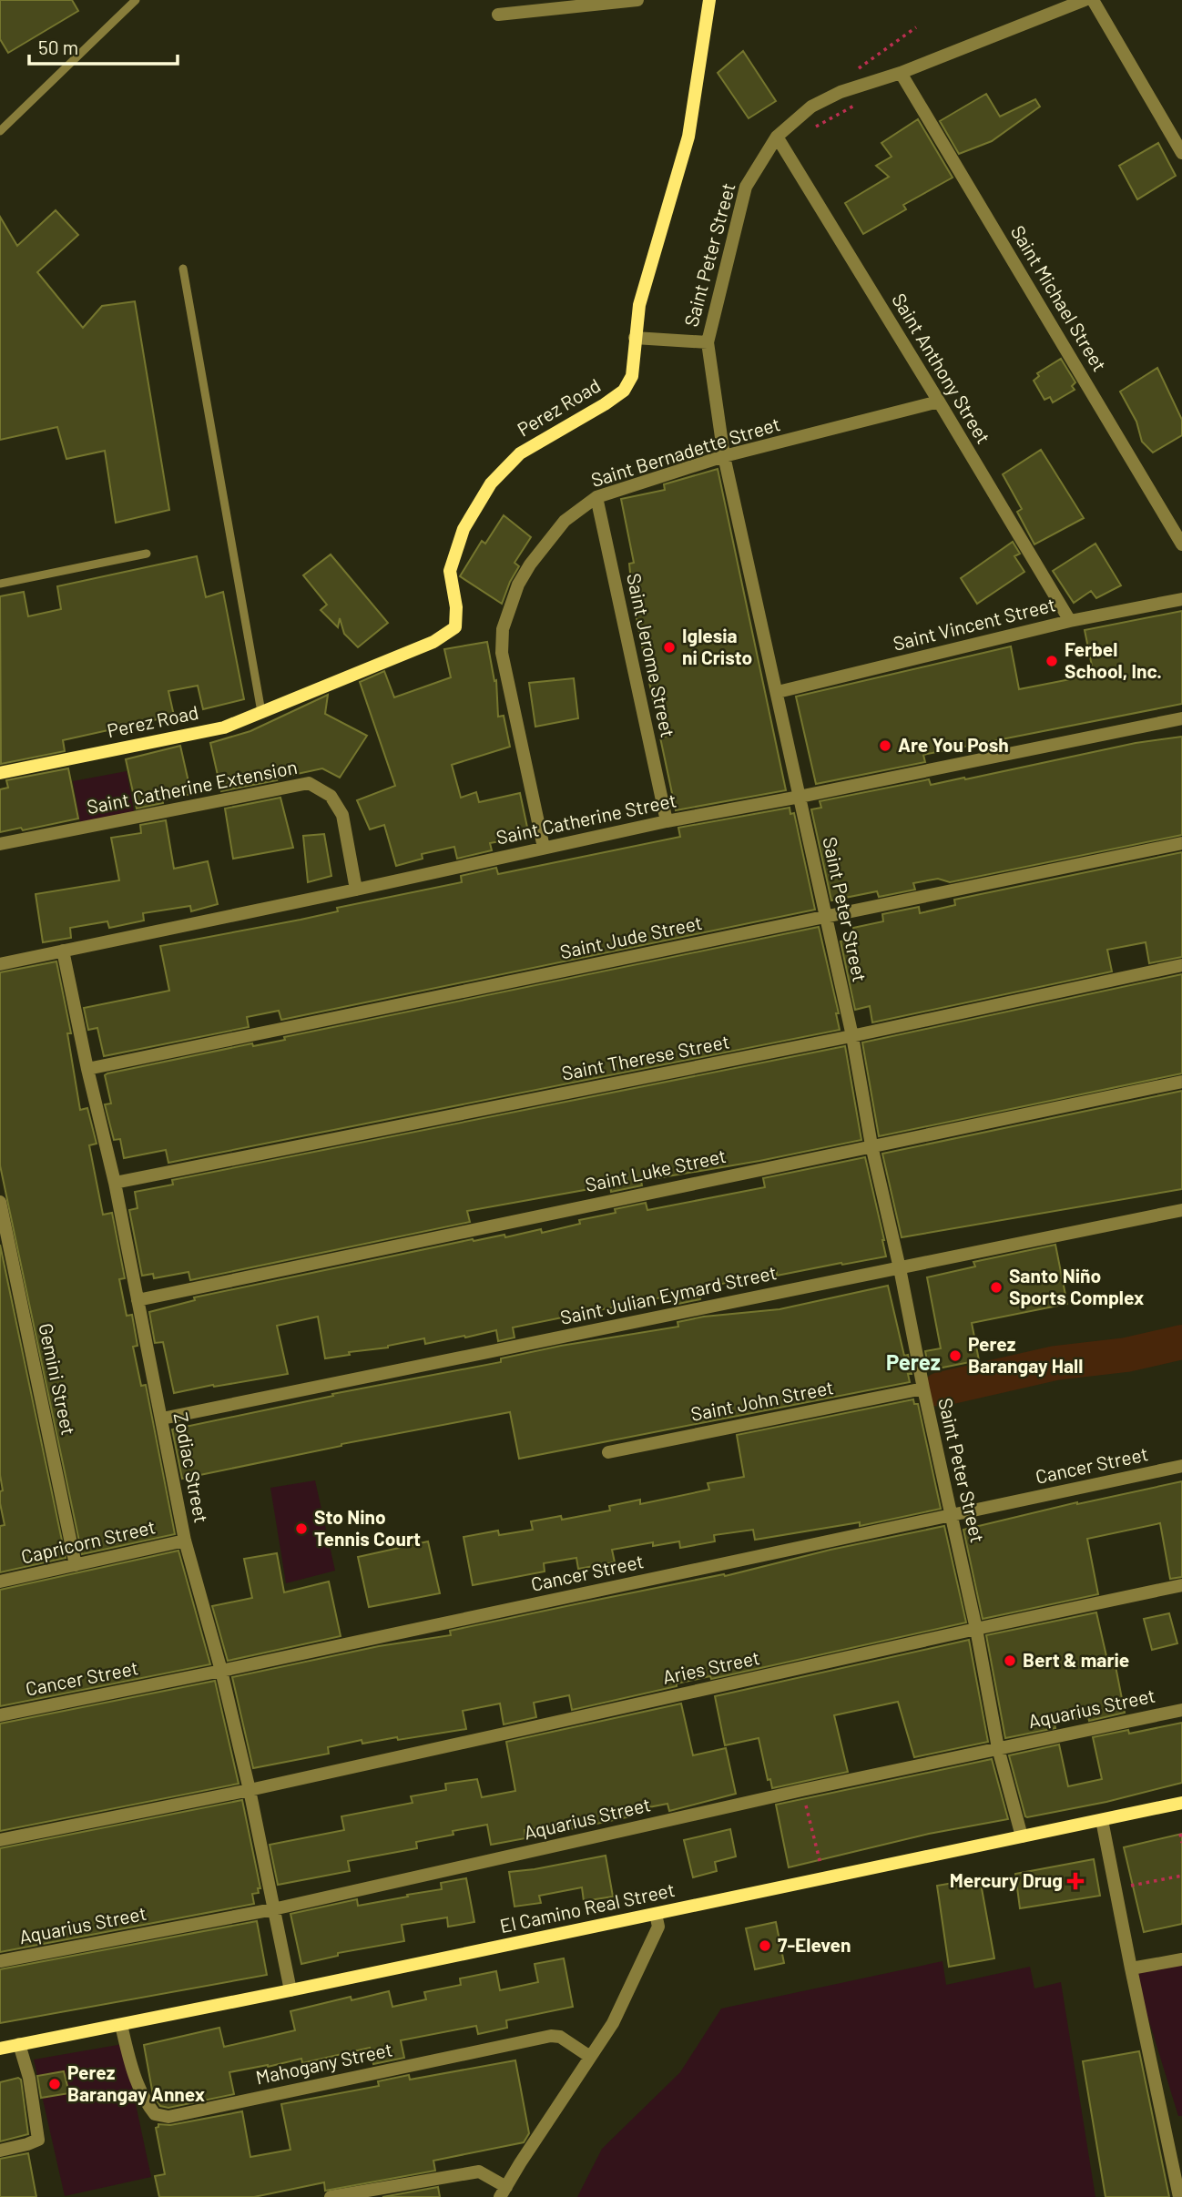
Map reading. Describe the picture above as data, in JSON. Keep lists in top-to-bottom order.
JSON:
{
  "streets": {
    "street": [
      "Saint Peter Street",
      "Saint Michael Street",
      "Saint Anthony Street",
      "Perez Road",
      "Saint Bernadette Street",
      "Saint Vincent Street",
      "Saint Jerome Street",
      "Saint Catherine Extension",
      "Saint Catherine Street",
      "Saint Jude Street",
      "Saint Therese Street",
      "Saint Luke Street",
      "Saint Julian Eymard Street",
      "Gemini Street",
      "Saint John Street",
      "Cancer Street",
      "Zodiac Street",
      "Capricorn Street",
      "Aries Street",
      "Aquarius Street",
      "El Camino Real Street",
      "Mahogany Street"
    ]
  },
  "crossings": [
    ["Saint Peter Street", "Saint Michael Street"],
    ["Saint Peter Street", "Saint Anthony Street"],
    ["Saint Peter Street", "Saint Bernadette Street"],
    ["Saint Peter Street", "Saint Vincent Street"],
    ["Saint Peter Street", "Saint Catherine Street"],
    ["Saint Peter Street", "Saint Jude Street"],
    ["Saint Peter Street", "Saint Therese Street"],
    ["Saint Peter Street", "Saint Luke Street"],
    ["Saint Peter Street", "Saint Julian Eymard Street"],
    ["Saint Peter Street", "Saint John Street"],
    ["Saint Peter Street", "Cancer Street"],
    ["Saint Peter Street", "Aries Street"],
    ["Saint Peter Street", "Aquarius Street"],
    ["Saint Peter Street", "El Camino Real Street"],
    ["Saint Anthony Street", "Saint Bernadette Street"],
    ["Saint Anthony Street", "Saint Vincent Street"],
    ["Saint Bernadette Street", "Saint Jerome Street"],
    ["Saint Bernadette Street", "Saint Catherine Street"],
    ["Saint Jerome Street", "Saint Catherine Street"],
    ["Saint Catherine Extension", "Saint Catherine Street"],
    ["Saint Catherine Street", "Zodiac Street"],
    ["Saint Jude Street", "Zodiac Street"],
    ["Saint Therese Street", "Zodiac Street"],
    ["Saint Luke Street", "Zodiac Street"],
    ["Saint Julian Eymard Street", "Zodiac Street"],
    ["Gemini Street", "Capricorn Street"],
    ["Cancer Street", "Zodiac Street"],
    ["Zodiac Street", "Capricorn Street"],
    ["Zodiac Street", "Aries Street"],
    ["Zodiac Street", "Aquarius Street"],
    ["Zodiac Street", "El Camino Real Street"],
    ["El Camino Real Street", "Mahogany Street"]
  ],
  "districts": ["Perez"],
  "places": {
    "other": [
      "Iglesia ni Cristo",
      "Ferbel School, Inc.",
      "Are You Posh",
      "Santo Niño Sports Complex",
      "Perez Barangay Hall",
      "Sto Nino Tennis Court",
      "Bert & marie",
      "7-Eleven",
      "Perez Barangay Annex"
    ],
    "health": ["Mercury Drug"]
  },
  "scale_bar": "50 m"
}
